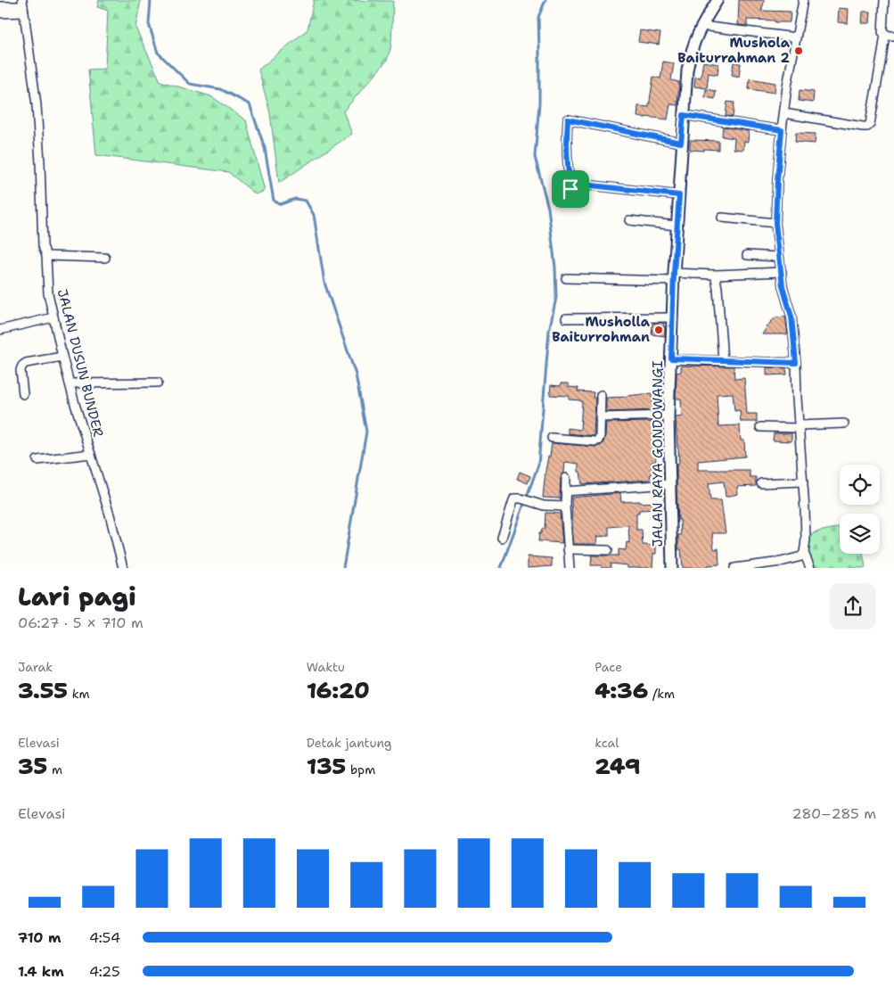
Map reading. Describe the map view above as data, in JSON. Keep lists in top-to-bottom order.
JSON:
{
  "streets": {
    "street": ["JALAN DUSUN BUNDER", "JALAN RAYA GONDOWANGI"]
  },
  "places": ["Mushola Baiturrahman 2", "Musholla Baiturrohman"],
  "page": {
    "heading": ["Lari pagi", "06:27 · 5 × 710 m"],
    "stats": [
      ["Jarak", "3.55 km"],
      ["Waktu", "16:20"],
      ["Pace", "4:36 /km"],
      ["Elevasi", "35 m"],
      ["Detak jantung", "135 bpm"],
      ["kcal", "249"]
    ],
    "chart": ["Elevasi", "280–285 m"],
    "list": [
      {
        "name": "710 m",
        "note": "4:54"
      },
      {
        "name": "1.4 km",
        "note": "4:25"
      }
    ]
  }
}
